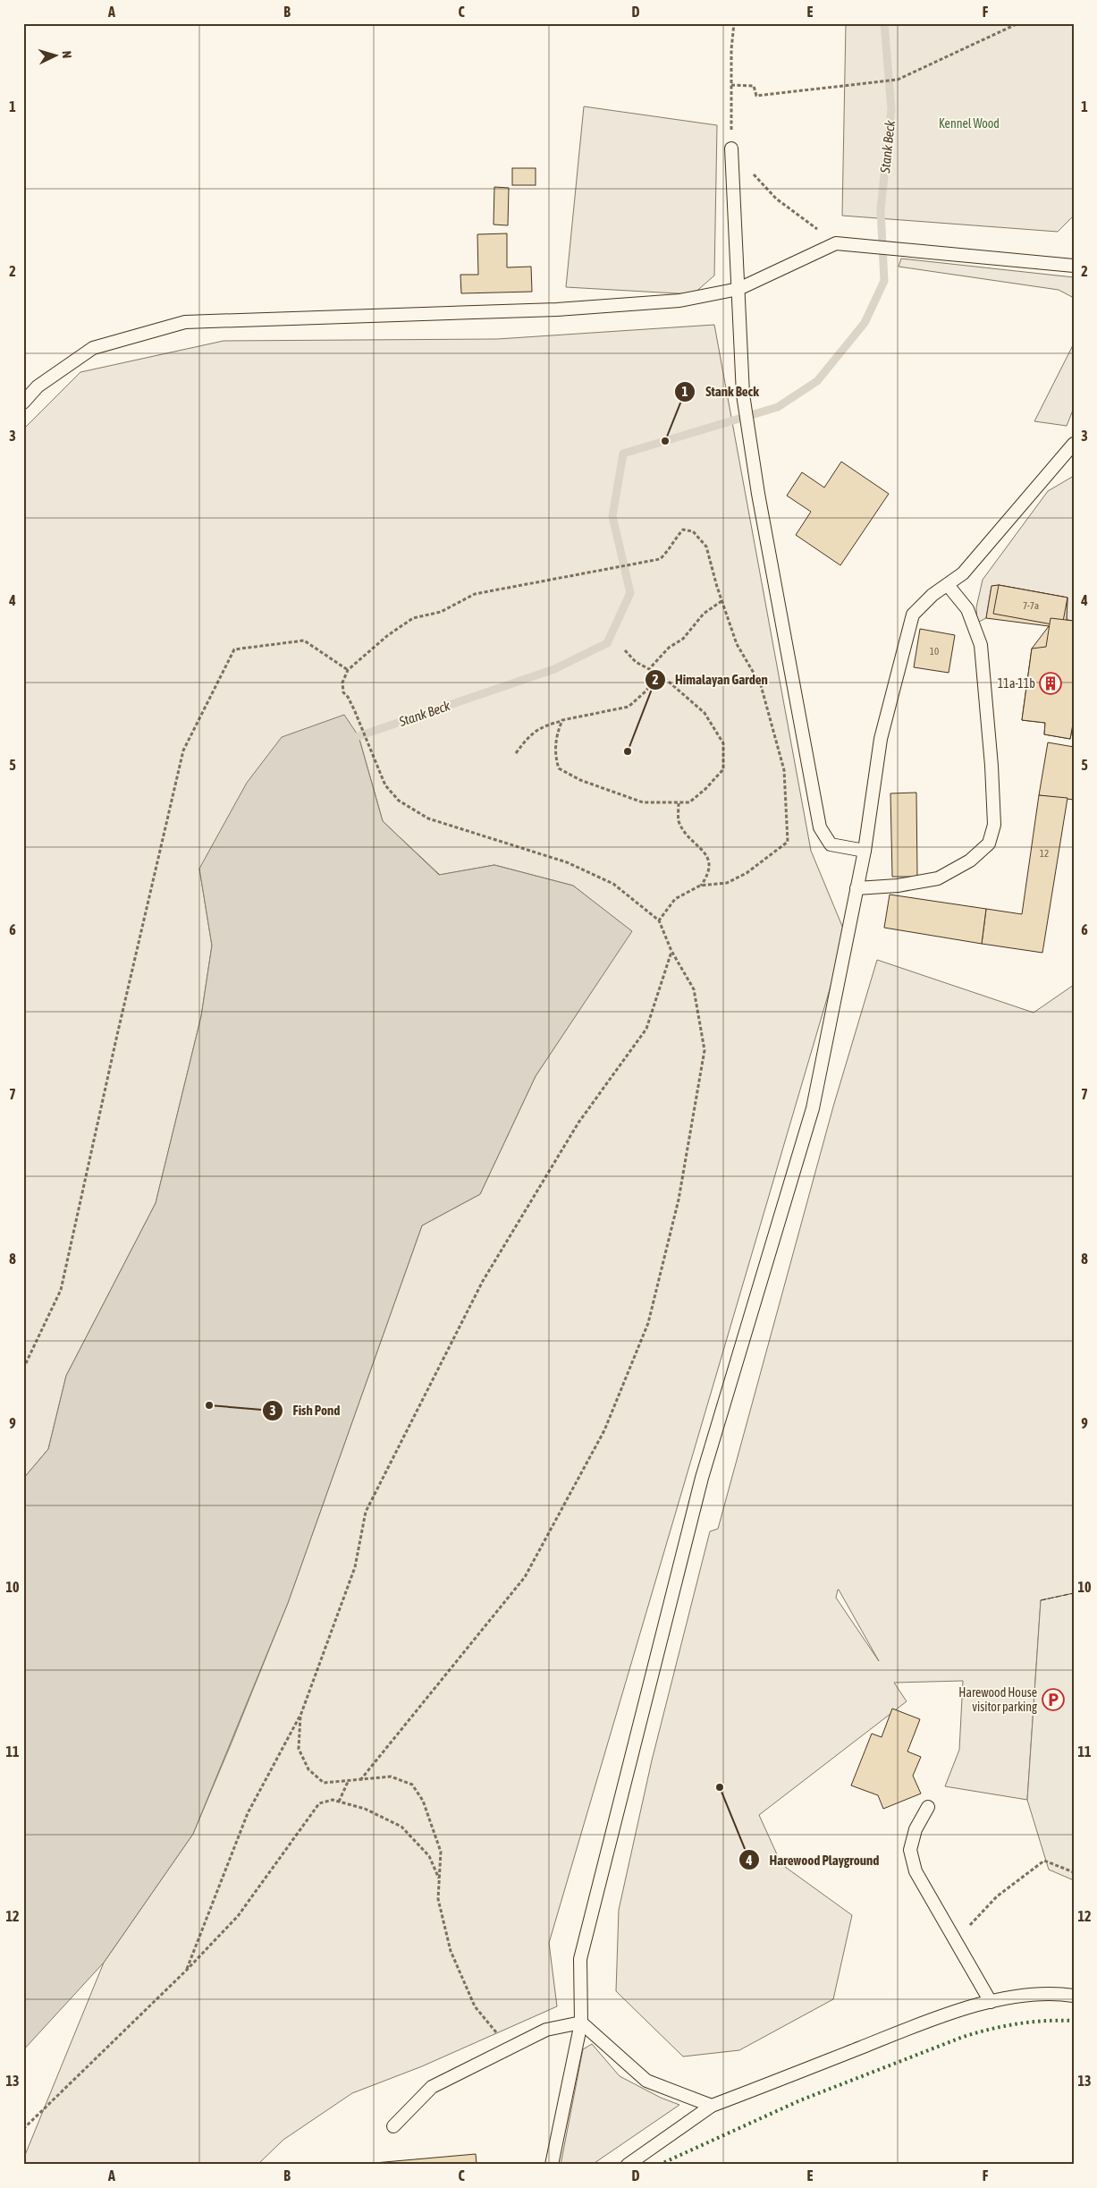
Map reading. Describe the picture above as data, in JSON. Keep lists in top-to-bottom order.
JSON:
{
  "water": ["Stank Beck"],
  "parks": ["Kennel Wood"],
  "places": {
    "other": [
      "Stank Beck",
      "Himalayan Garden",
      "Fish Pond",
      "Harewood Playground"
    ],
    "building": ["11a-11b"],
    "parking": ["Harewood House visitor parking"]
  },
  "house_numbers": ["7-7a", "10", "12"],
  "north": "right",
  "grid": {
    "columns": [
      "A",
      "B",
      "C",
      "D",
      "E",
      "F"
    ],
    "rows": [
      "1",
      "2",
      "3",
      "4",
      "5",
      "6",
      "7",
      "8",
      "9",
      "10",
      "11",
      "12",
      "13"
    ]
  }
}
